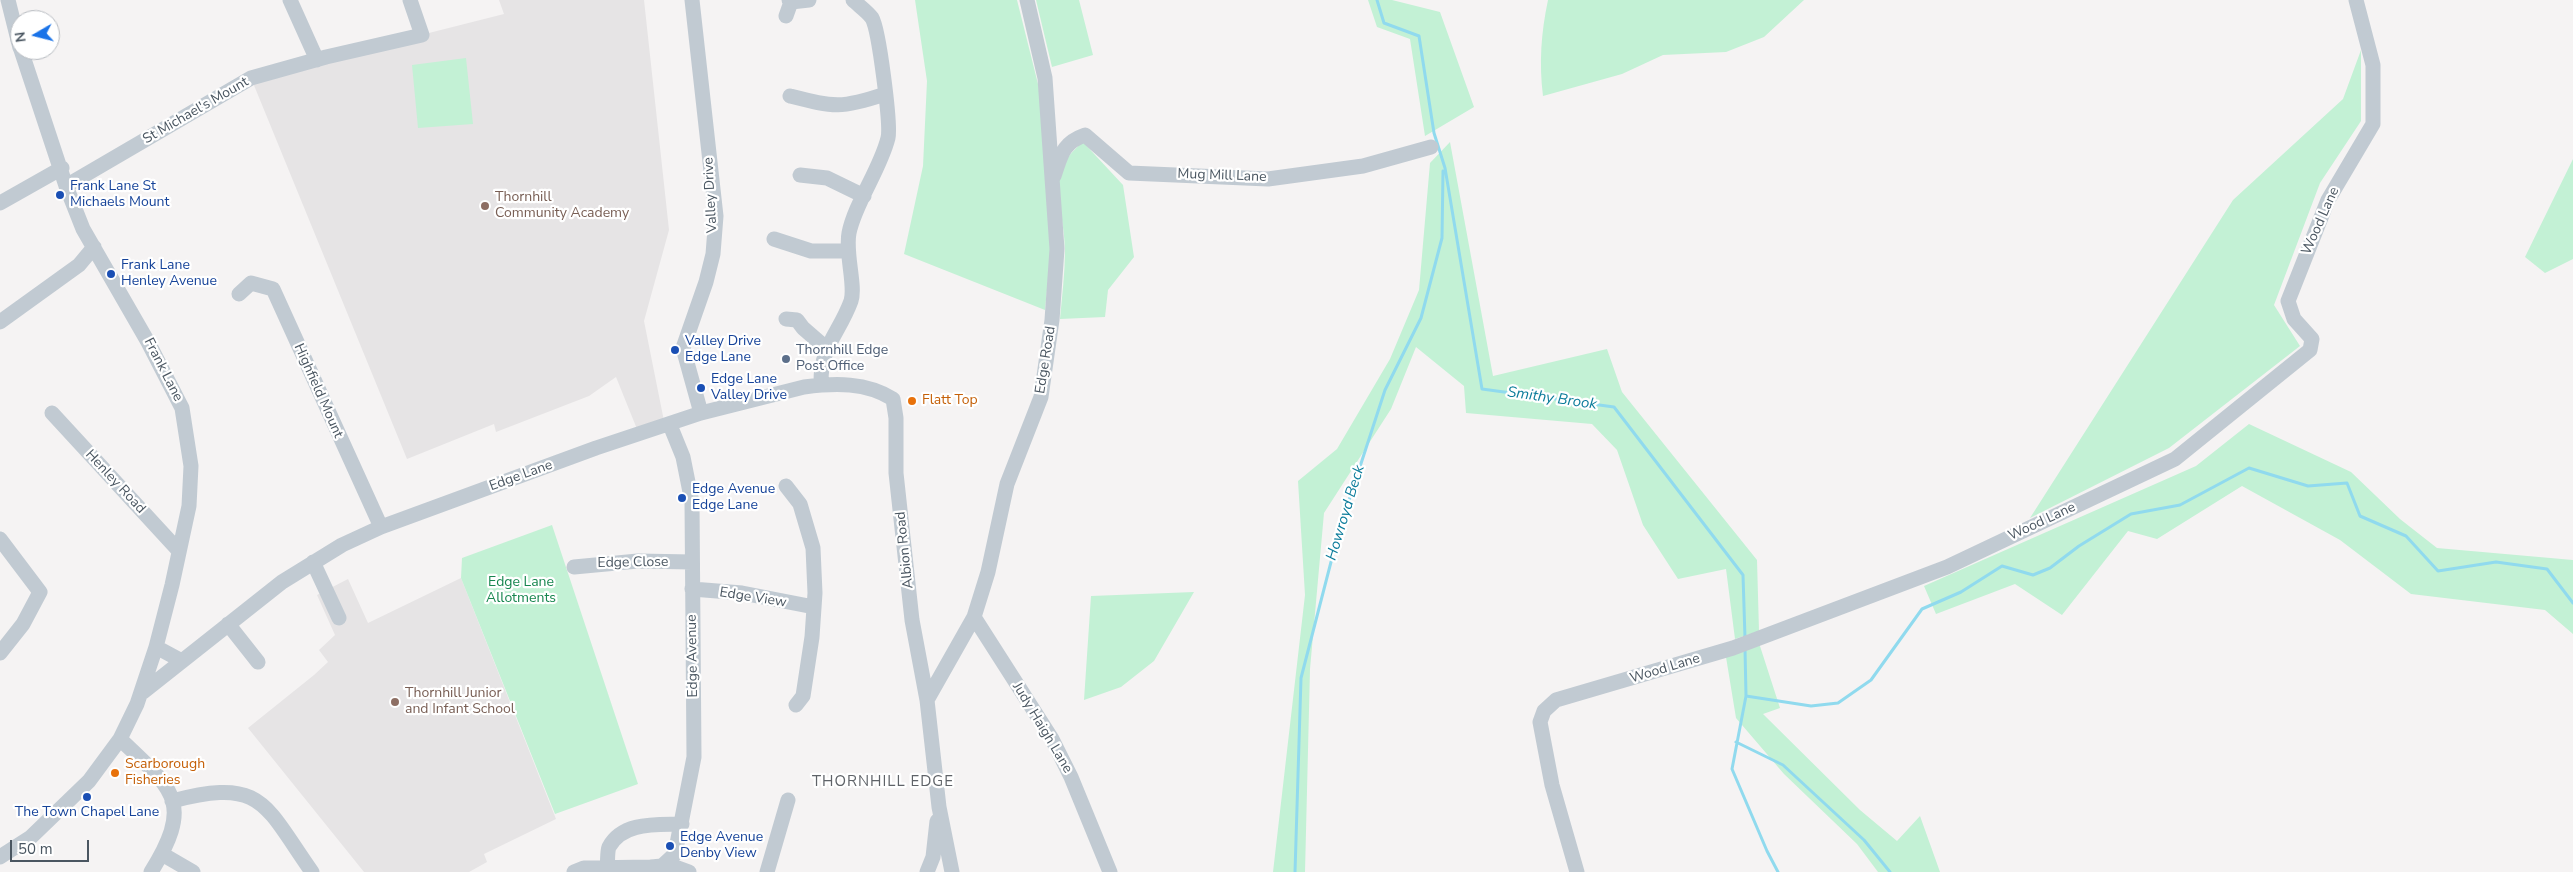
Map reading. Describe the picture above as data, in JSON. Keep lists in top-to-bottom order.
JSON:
{
  "streets": {
    "street": [
      "St Michael's Mount",
      "Mug Mill Lane",
      "Valley Drive",
      "Wood Lane",
      "Edge Road",
      "Frank Lane",
      "Highfield Mount",
      "Edge Lane",
      "Henley Road",
      "Albion Road",
      "Edge Close",
      "Edge View",
      "Edge Avenue",
      "Judy Haigh Lane"
    ]
  },
  "crossings": [
    ["St Michael's Mount", "Frank Lane"],
    ["Mug Mill Lane", "Edge Road"],
    ["Valley Drive", "Edge Lane"],
    ["Edge Road", "Albion Road"],
    ["Edge Road", "Judy Haigh Lane"],
    ["Frank Lane", "Edge Lane"],
    ["Frank Lane", "Henley Road"],
    ["Highfield Mount", "Edge Lane"],
    ["Edge Lane", "Albion Road"],
    ["Edge Lane", "Edge Avenue"],
    ["Edge Close", "Edge Avenue"],
    ["Edge View", "Edge Avenue"]
  ],
  "districts": ["THORNHILL EDGE"],
  "water": ["Smithy Brook", "Howroyd Beck"],
  "parks": ["Edge Lane Allotments"],
  "places": [
    "Frank Lane St Michaels Mount",
    "Thornhill Community Academy",
    "Frank Lane Henley Avenue",
    "Valley Drive Edge Lane",
    "Thornhill Edge Post Office",
    "Edge Lane Valley Drive",
    "Flatt Top",
    "Edge Avenue Edge Lane",
    "Thornhill Junior and Infant School",
    "Scarborough Fisheries",
    "The Town Chapel Lane",
    "Edge Avenue Denby View"
  ],
  "scale_bar": "50 m",
  "north": "left"
}
